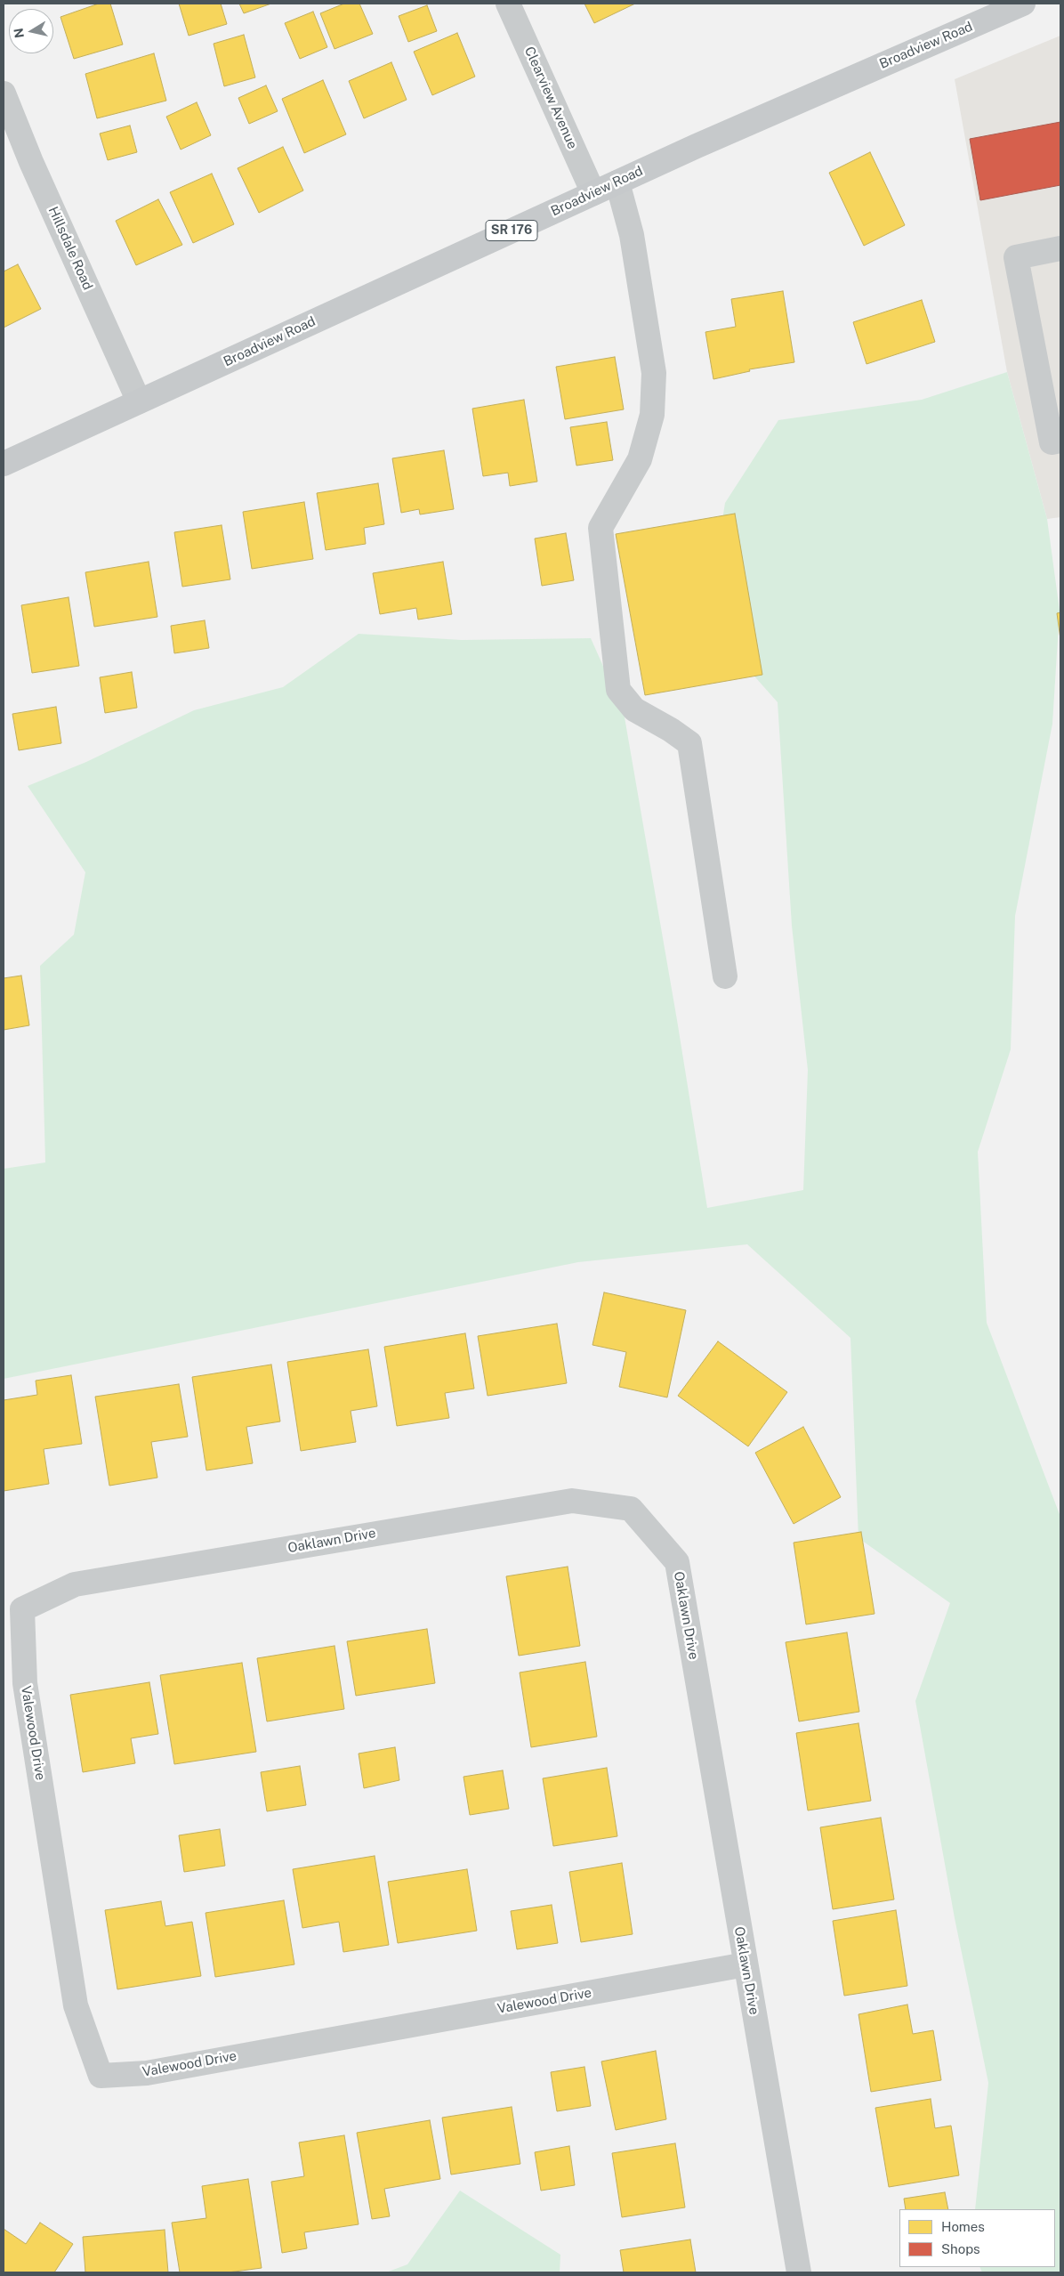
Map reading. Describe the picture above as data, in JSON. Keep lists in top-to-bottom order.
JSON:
{
  "streets": {
    "main road": ["Broadview Road", "SR 176"],
    "street": [
      "Clearview Avenue",
      "Hillsdale Road",
      "Oaklawn Drive",
      "Valewood Drive"
    ]
  },
  "crossings": [
    ["Broadview Road", "Clearview Avenue"],
    ["Broadview Road", "Hillsdale Road"],
    ["Oaklawn Drive", "Valewood Drive"]
  ],
  "legend": ["Homes", "Shops"],
  "north": "left"
}
